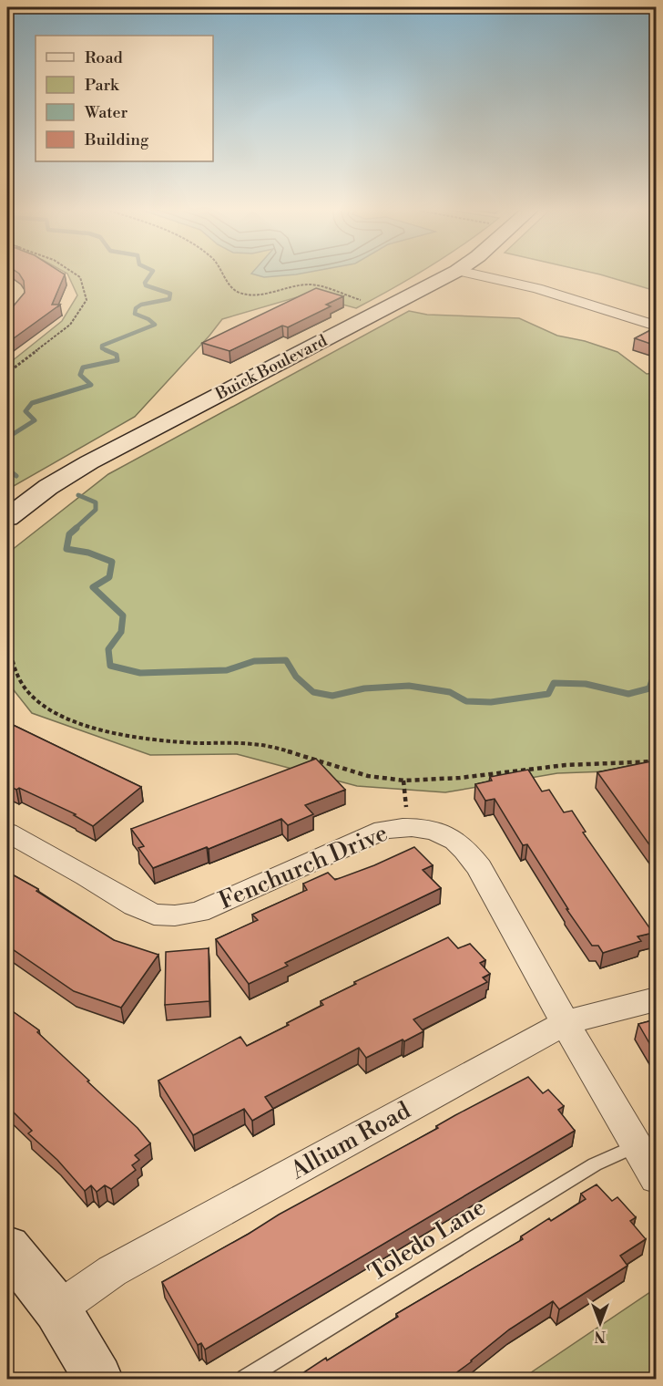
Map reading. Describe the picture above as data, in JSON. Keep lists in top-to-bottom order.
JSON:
{
  "streets": {
    "street": ["Buick Boulevard", "Fenchurch Drive", "Allium Road"],
    "lane": ["Toledo Lane"]
  },
  "crossings": [
    ["Fenchurch Drive", "Allium Road"],
    ["Fenchurch Drive", "Toledo Lane"]
  ],
  "legend": [
    "Road",
    "Park",
    "Water",
    "Building"
  ],
  "north": "bottom"
}
